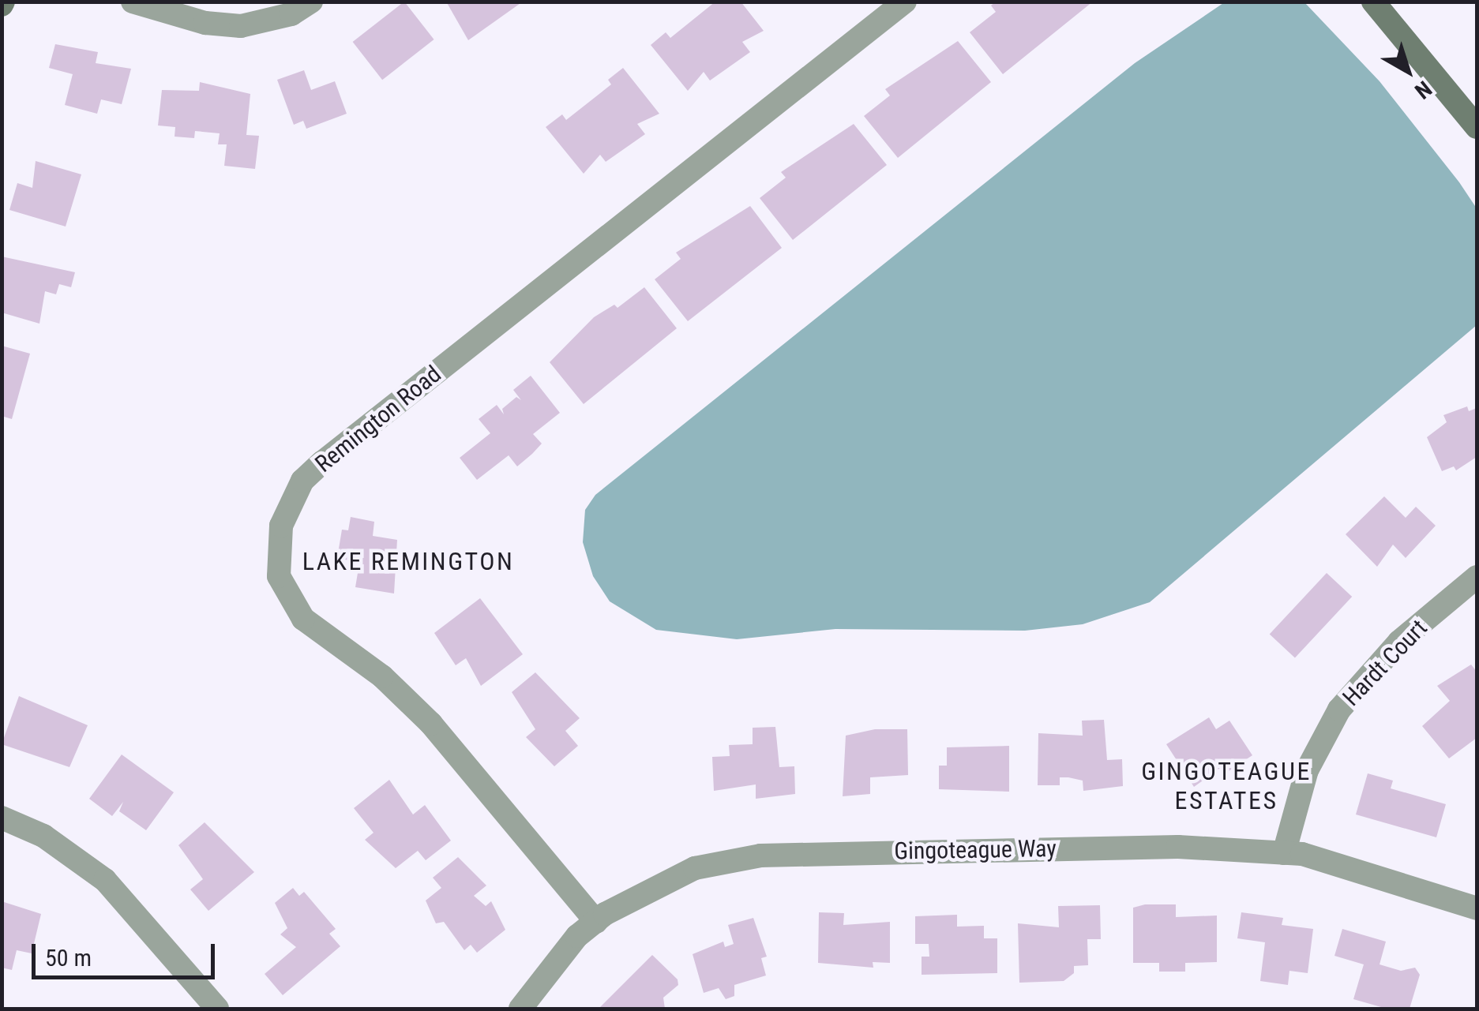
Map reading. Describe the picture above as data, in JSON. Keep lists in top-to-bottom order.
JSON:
{
  "streets": {
    "street": ["Remington Road", "Hardt Court", "Gingoteague Way"]
  },
  "crossings": [
    ["Remington Road", "Gingoteague Way"],
    ["Hardt Court", "Gingoteague Way"]
  ],
  "districts": ["LAKE REMINGTON", "GINGOTEAGUE ESTATES"],
  "scale_bar": "50 m",
  "north": "bottom right"
}
